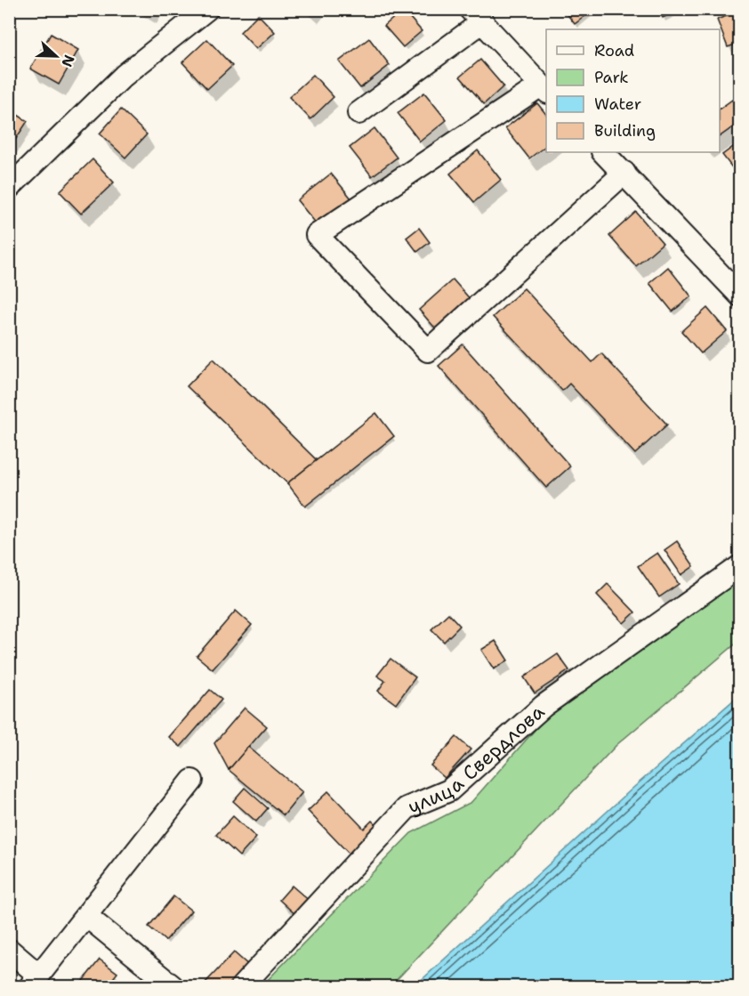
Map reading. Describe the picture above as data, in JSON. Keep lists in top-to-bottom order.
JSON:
{
  "streets": {
    "street": ["улица Свердлова"]
  },
  "legend": [
    "Road",
    "Park",
    "Water",
    "Building"
  ],
  "north": "right"
}
